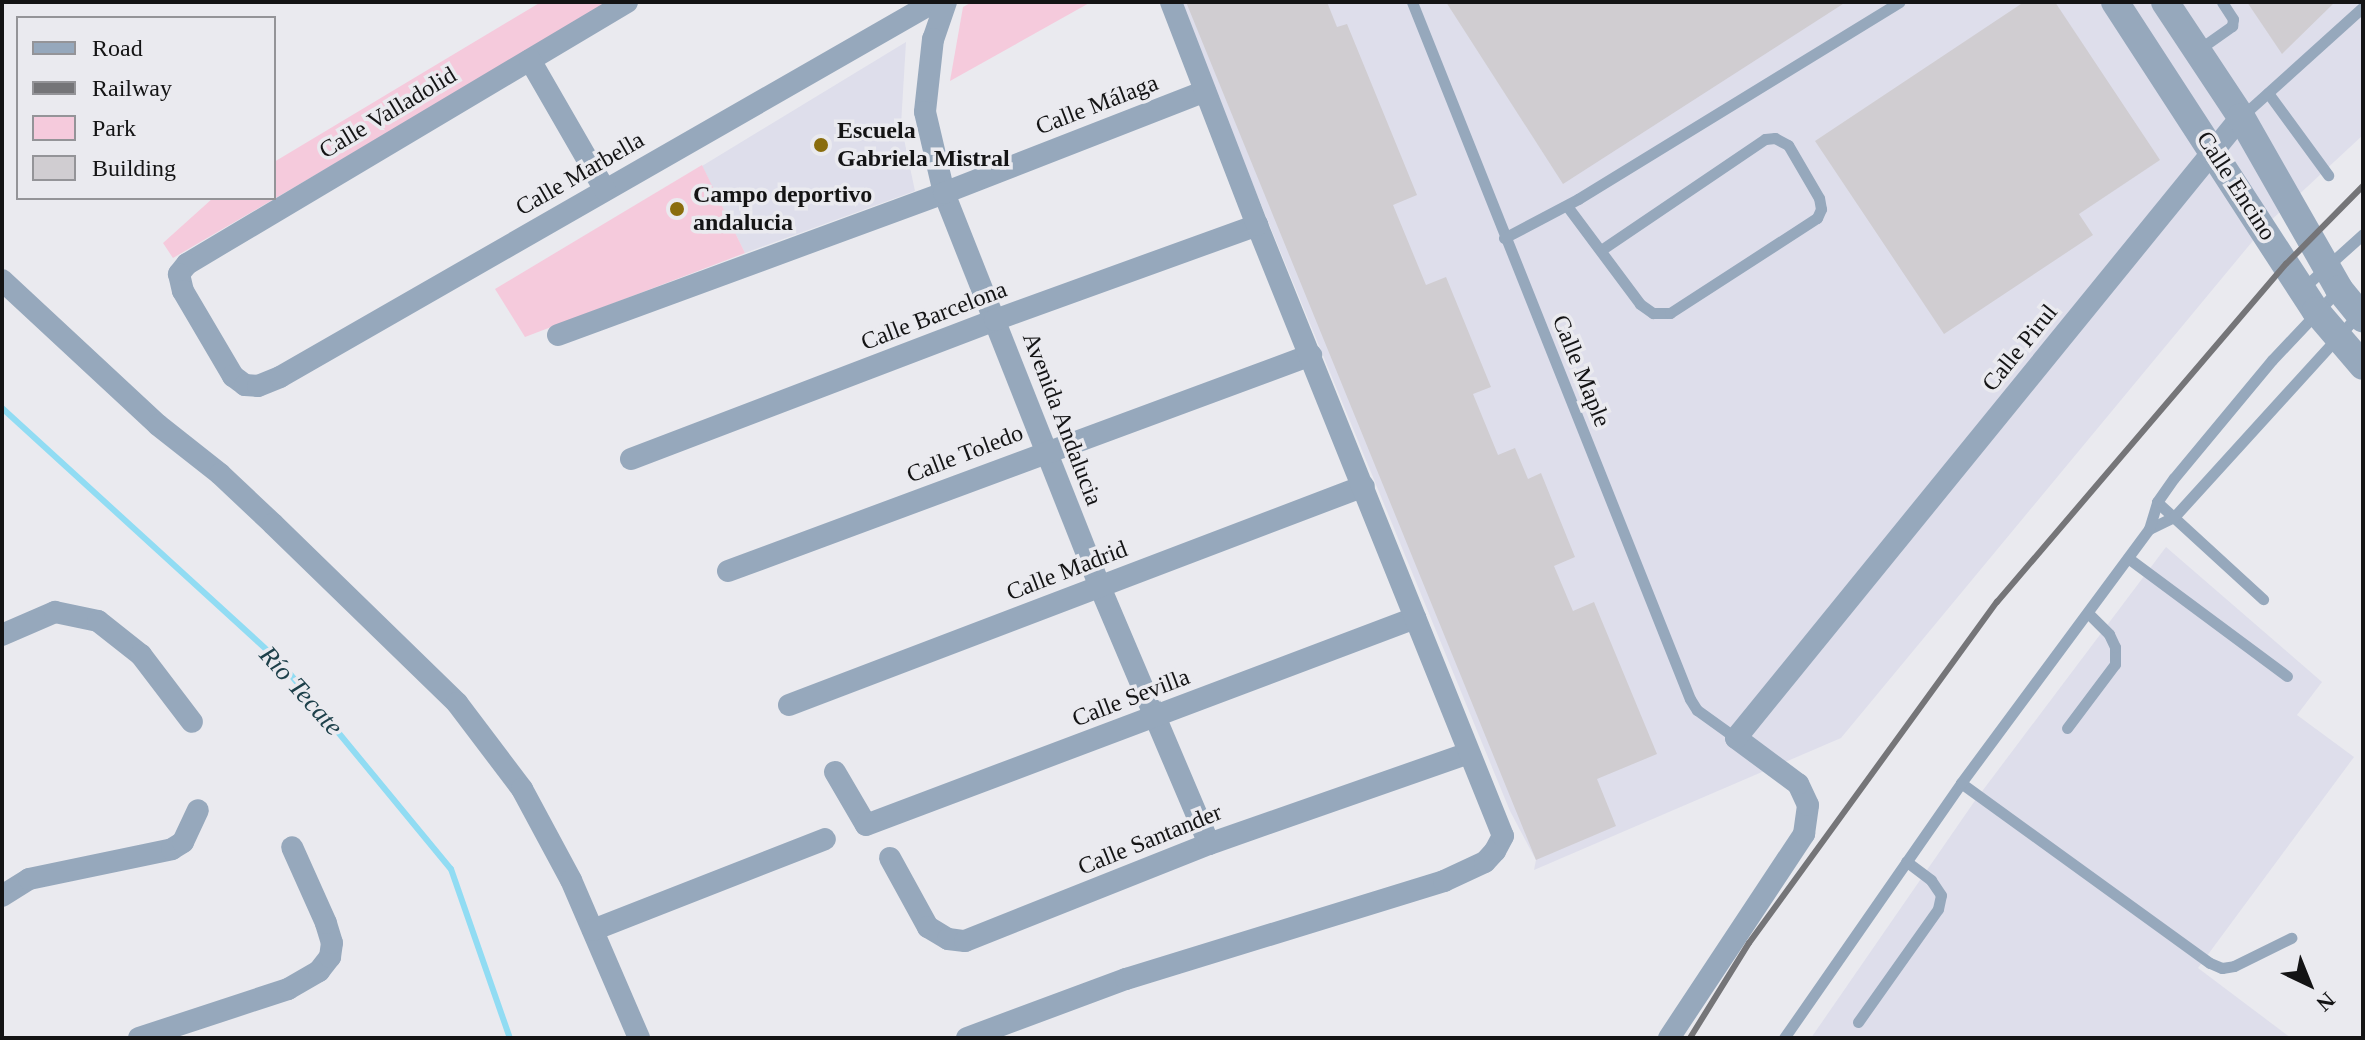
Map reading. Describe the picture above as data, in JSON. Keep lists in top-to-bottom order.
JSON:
{
  "streets": {
    "street": [
      "Calle Málaga",
      "Calle Valladolid",
      "Calle Marbella",
      "Calle Encino",
      "Calle Barcelona",
      "Calle Pirul",
      "Avenida Andalucia",
      "Calle Toledo",
      "Calle Madrid",
      "Calle Sevilla",
      "Calle Santander"
    ],
    "lane": ["Calle Maple"]
  },
  "crossings": [
    ["Calle Málaga", "Avenida Andalucia"],
    ["Calle Valladolid", "Calle Marbella"],
    ["Calle Encino", "Calle Pirul"],
    ["Calle Barcelona", "Avenida Andalucia"],
    ["Calle Pirul", "Calle Maple"],
    ["Avenida Andalucia", "Calle Toledo"],
    ["Avenida Andalucia", "Calle Madrid"],
    ["Avenida Andalucia", "Calle Sevilla"],
    ["Avenida Andalucia", "Calle Santander"]
  ],
  "water": ["Río Tecate"],
  "places": ["Escuela Gabriela Mistral", "Campo deportivo andalucia"],
  "legend": [
    "Road",
    "Railway",
    "Park",
    "Building"
  ],
  "north": "bottom right"
}
